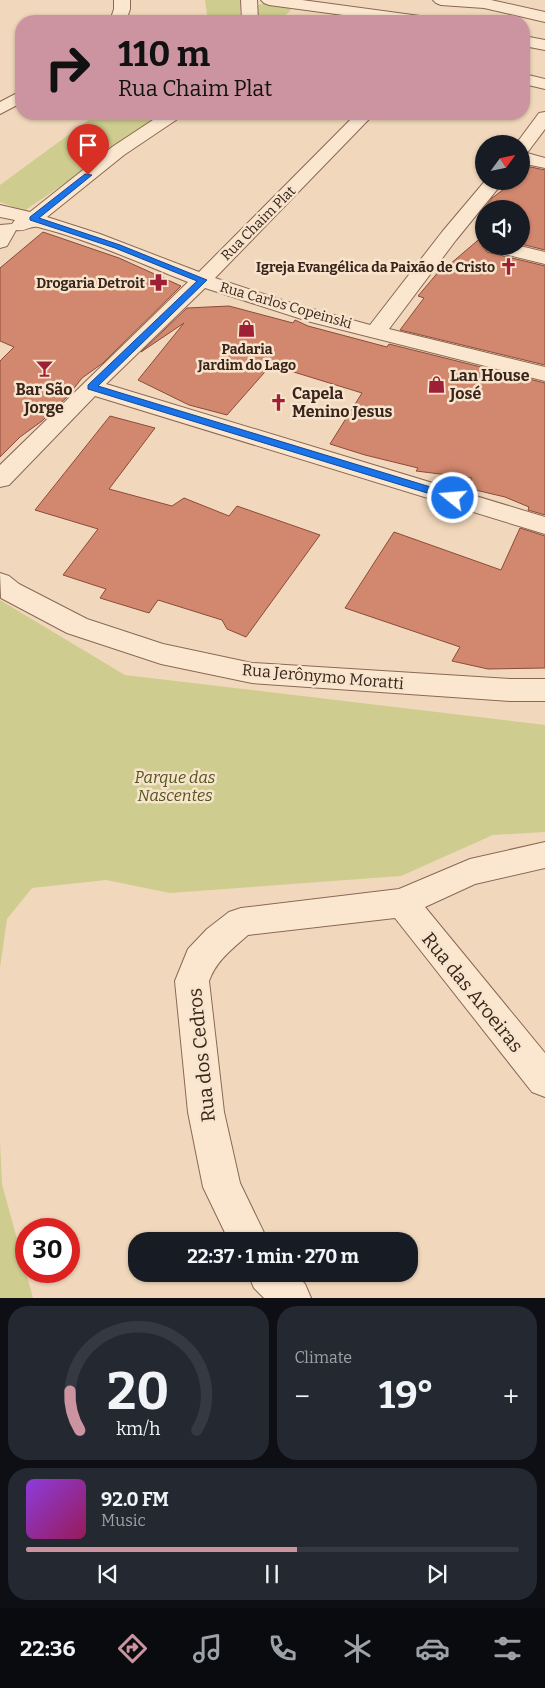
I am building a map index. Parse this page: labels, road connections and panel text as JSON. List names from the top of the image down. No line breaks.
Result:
{"streets":{"street":["Rua Chaim Plat","Rua Carlos Copeinski","Rua Jerônymo Moratti","Rua das Aroeiras","Rua dos Cedros"]},"crossings":[["Rua Chaim Plat","Rua Carlos Copeinski"],["Rua das Aroeiras","Rua dos Cedros"]],"parks":["Parque das Nascentes"],"places":{"church":["Igreja Evangélica da Paixão de Cristo","Capela Menino Jesus"],"pharmacy":["Drogaria Detroit"],"shop":["Padaria Jardim do Lago","Lan House José"],"bar":["Bar São Jorge"]},"north":"top right","page":{"turn":["110 m","Rua Chaim Plat"],"limit":"30","trip":"22:37 · 1 min · 270 m","tile":"Climate","heat":["−","19°","+"],"song":["92.0 FM","Music"],"tabs":"22:36","gauge":["20","km/h"]}}
